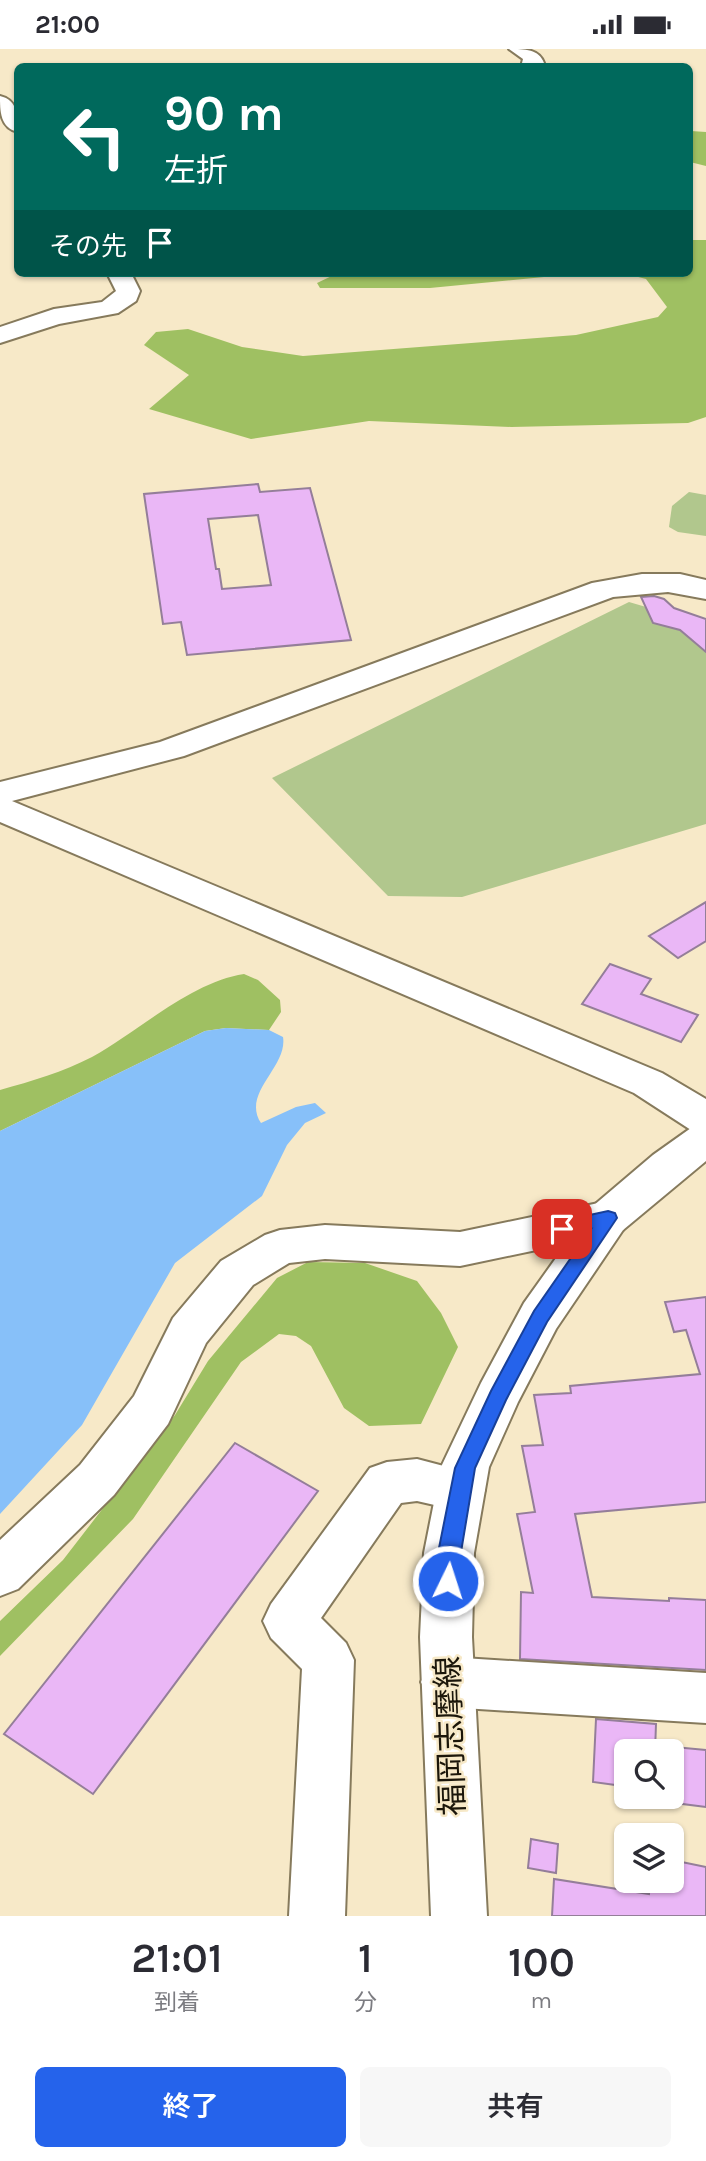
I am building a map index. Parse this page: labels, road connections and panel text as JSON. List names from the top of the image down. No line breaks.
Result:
{"streets":{"street":["福岡志摩線"]},"page":{"status":"21:00","turn":["90 m","左折"],"then":"その先","eta":["21:01","到着","1","分","100","m"],"buttons":["終了","共有"]}}
